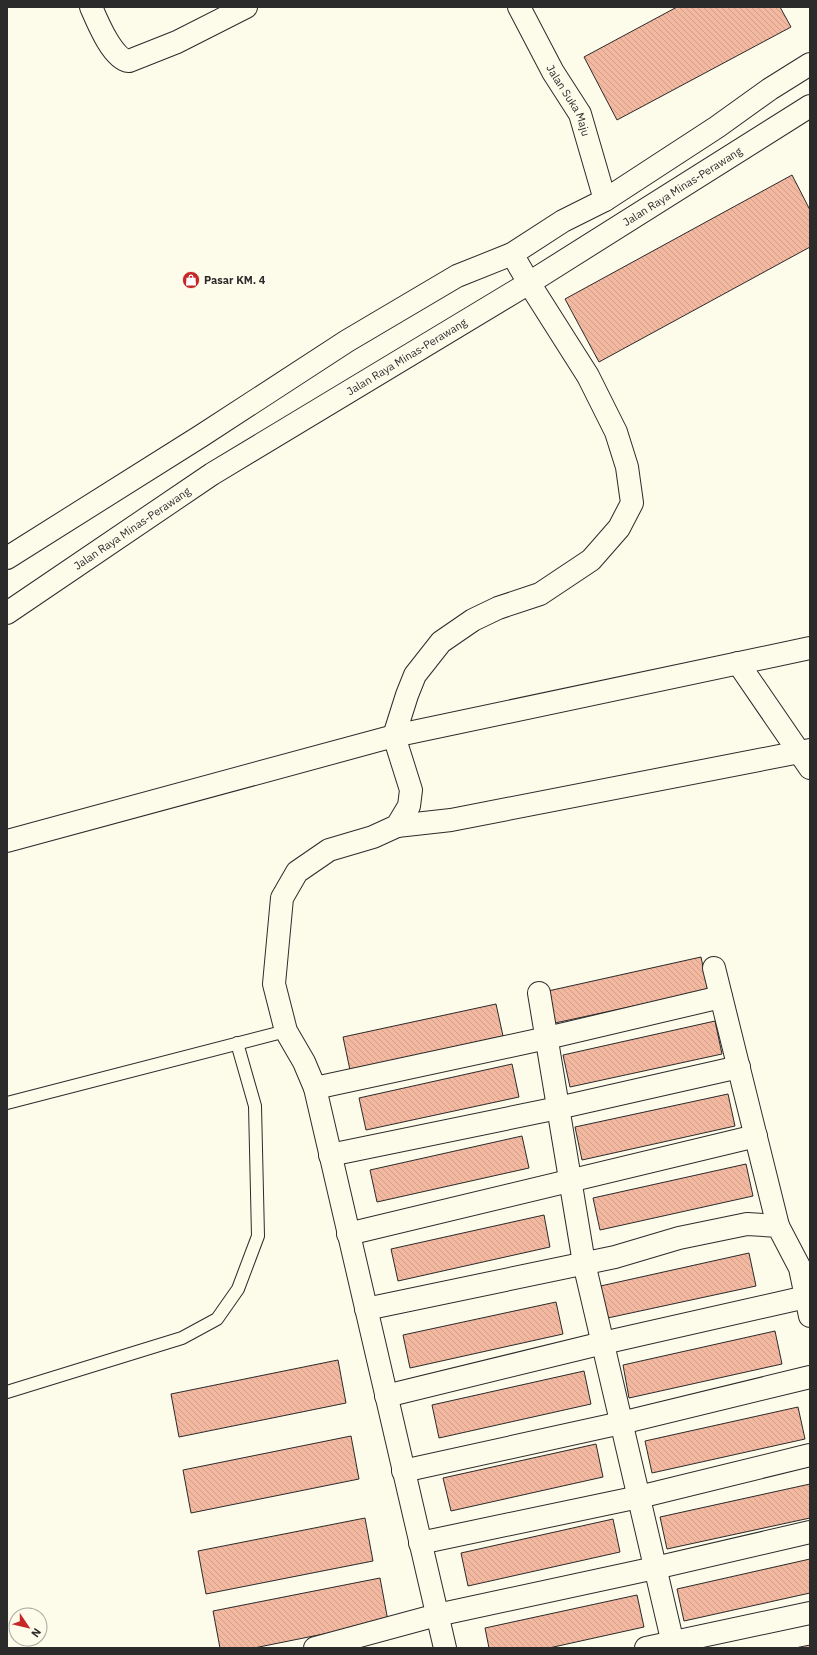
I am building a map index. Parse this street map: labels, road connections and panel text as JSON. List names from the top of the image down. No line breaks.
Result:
{"streets":{"street":["Jalan Suka Maju","Jalan Raya Minas-Perawang"]},"places":{"shop":["Pasar KM. 4"]},"north":"bottom right"}
